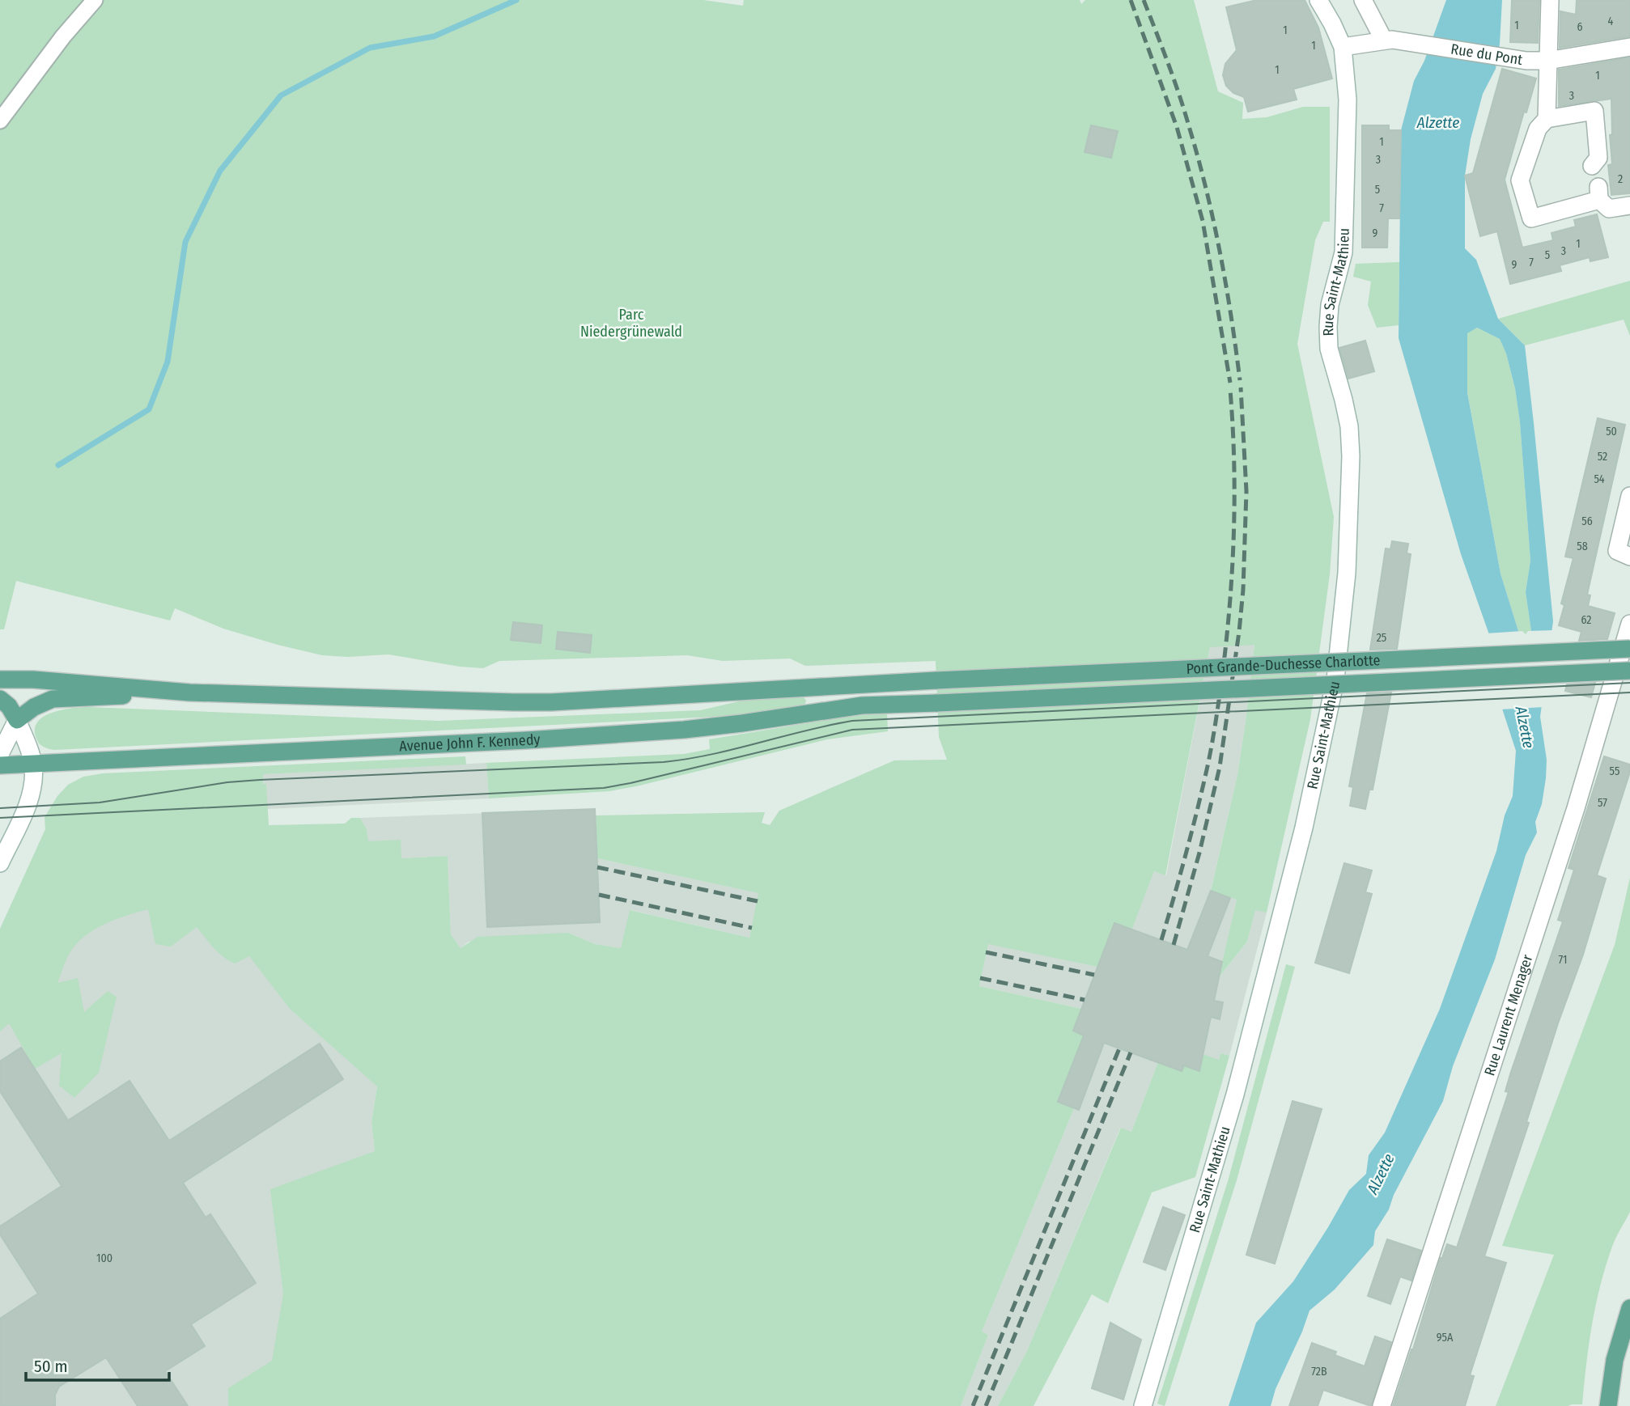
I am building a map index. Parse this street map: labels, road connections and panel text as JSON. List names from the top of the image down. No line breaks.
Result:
{"streets":{"main road":["Pont Grande-Duchesse Charlotte","Avenue John F. Kennedy"],"street":["Rue du Pont","Rue Saint-Mathieu","Rue Laurent Menager"]},"crossings":[["Rue du Pont","Rue Saint-Mathieu"],["Pont Grande-Duchesse Charlotte","Avenue John F. Kennedy"]],"water":["Alzette"],"parks":["Parc Niedergrünewald"],"house_numbers":["4","1","6","1","1","1","1","3","1","3","2","5","7","9","1","3","5","7","9","50","52","54","56","58","62","25","55","57","71","100","95A","72B"],"scale_bar":"50 m"}
